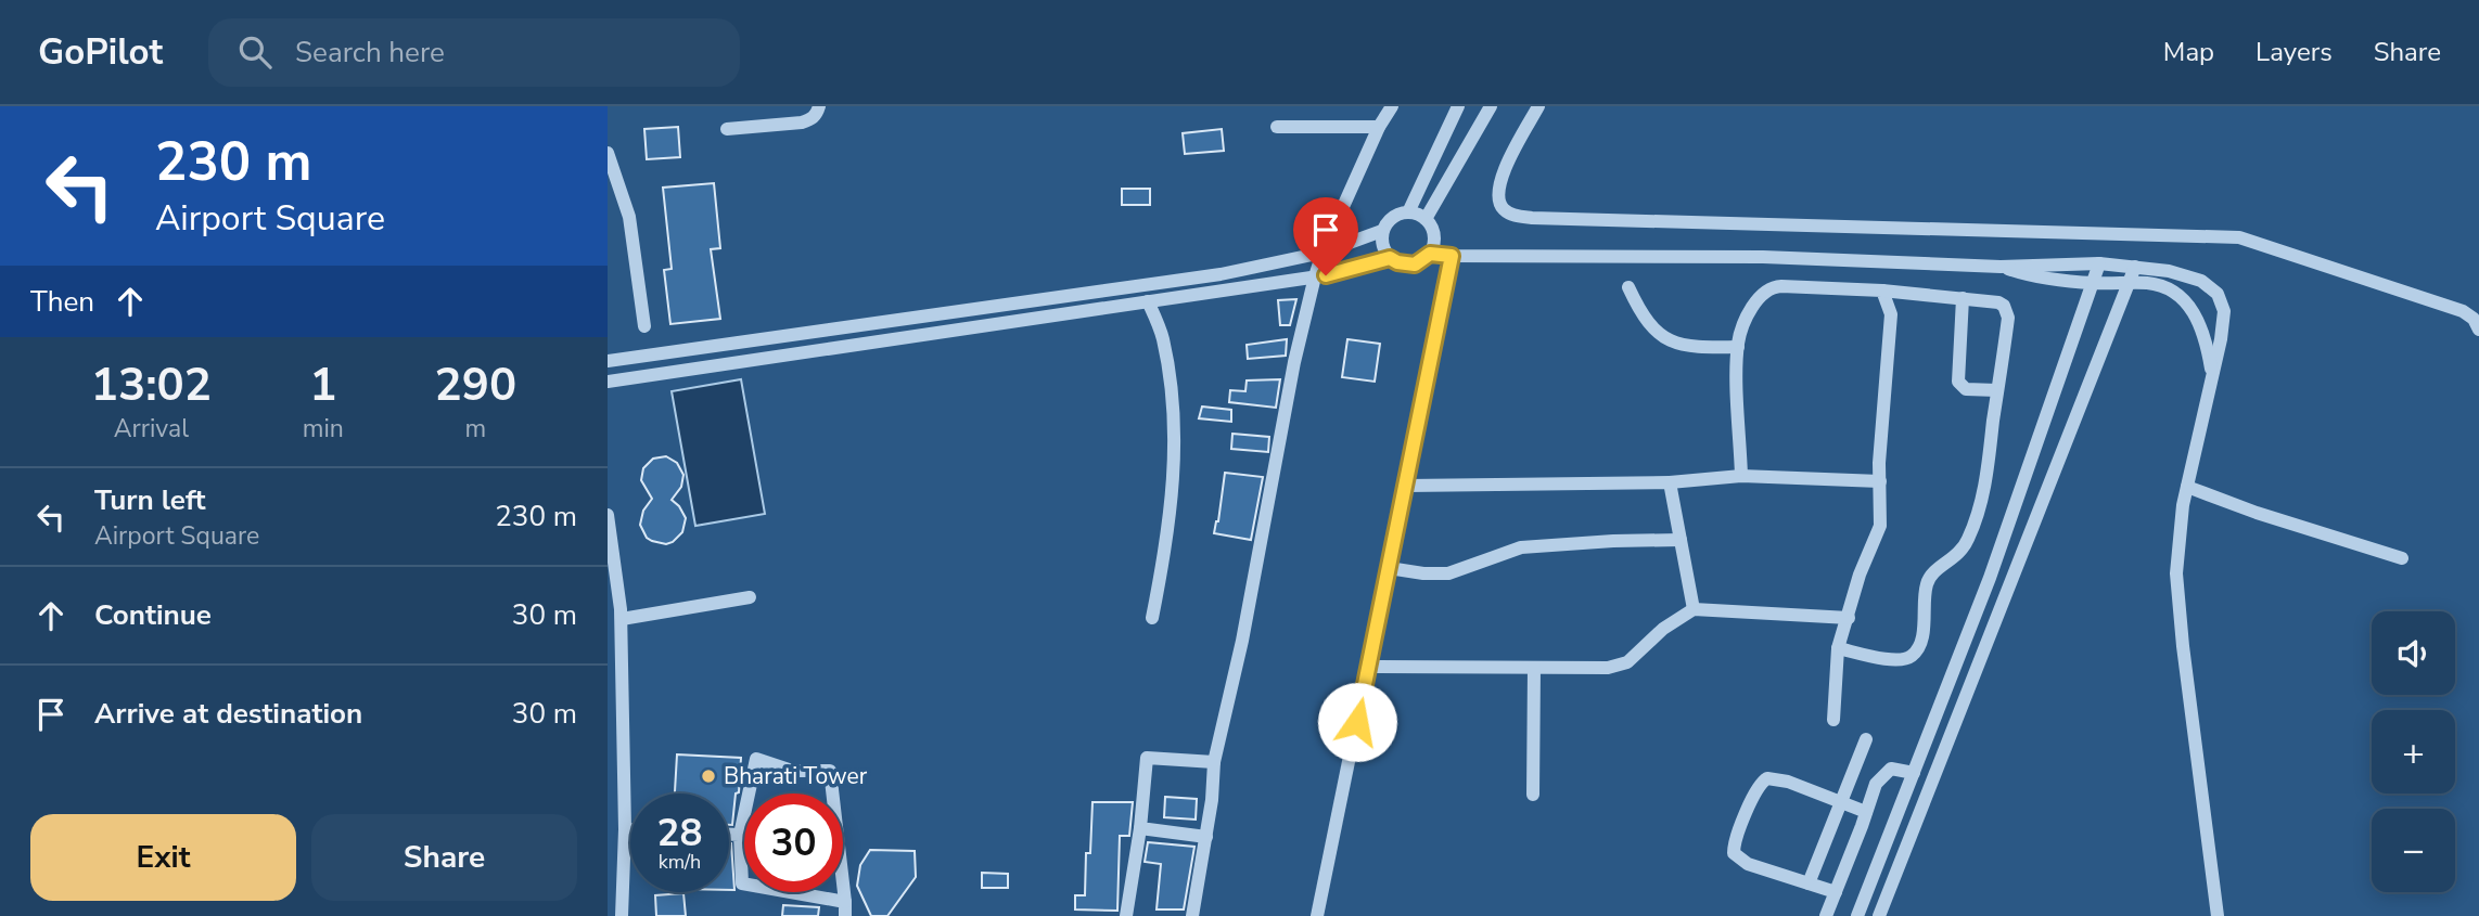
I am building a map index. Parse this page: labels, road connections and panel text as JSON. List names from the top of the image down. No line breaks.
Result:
{"places":["Bharati Tower"],"page":{"header":"GoPilot","search":"Search here","nav":["Map","Layers","Share"],"turn":["230 m","Airport Square"],"then":"Then","eta":["13:02","Arrival","1","min","290","m"],"list":[{"name":"Turn left","note":"Airport Square","value":"230 m"},{"name":"Continue","value":"30 m"},{"name":"Arrive at destination","value":"30 m"}],"map_buttons":["+","−"],"speed":"28 km/h","limit":"30","buttons":["Exit","Share"]}}
